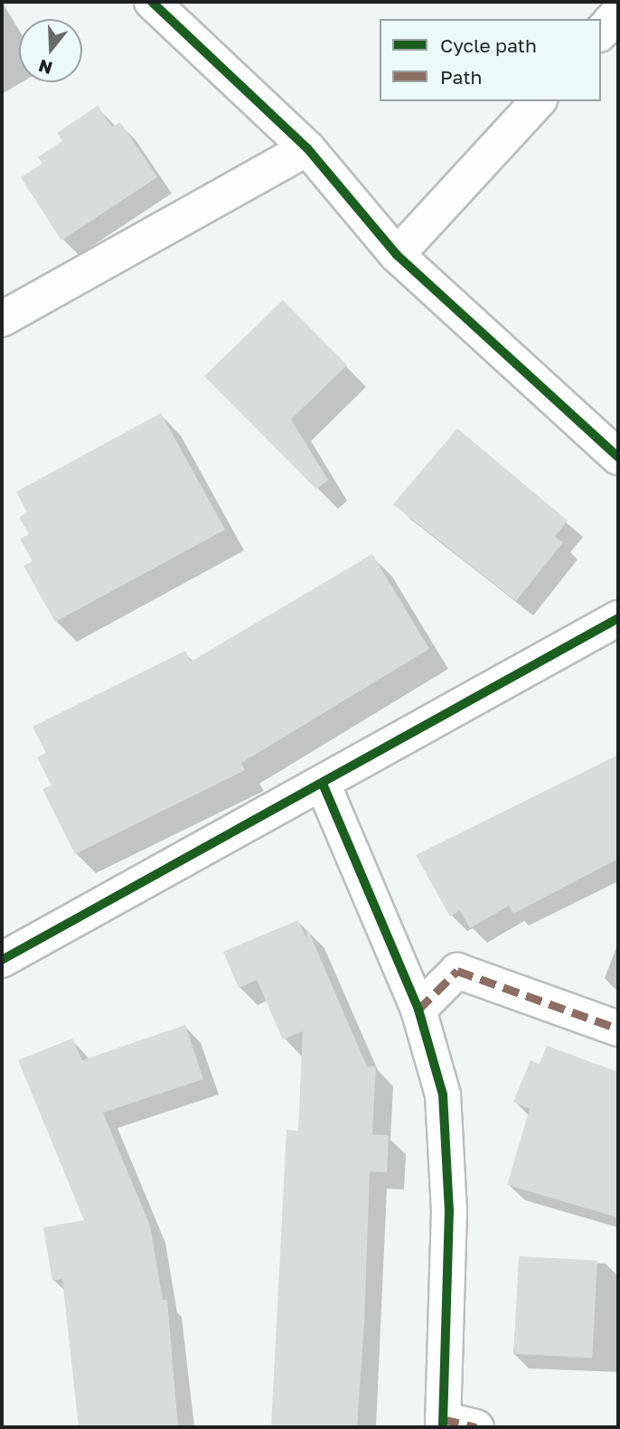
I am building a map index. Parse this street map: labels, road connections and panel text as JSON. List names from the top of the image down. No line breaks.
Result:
{"legend":["Cycle path","Path"],"north":"bottom"}
